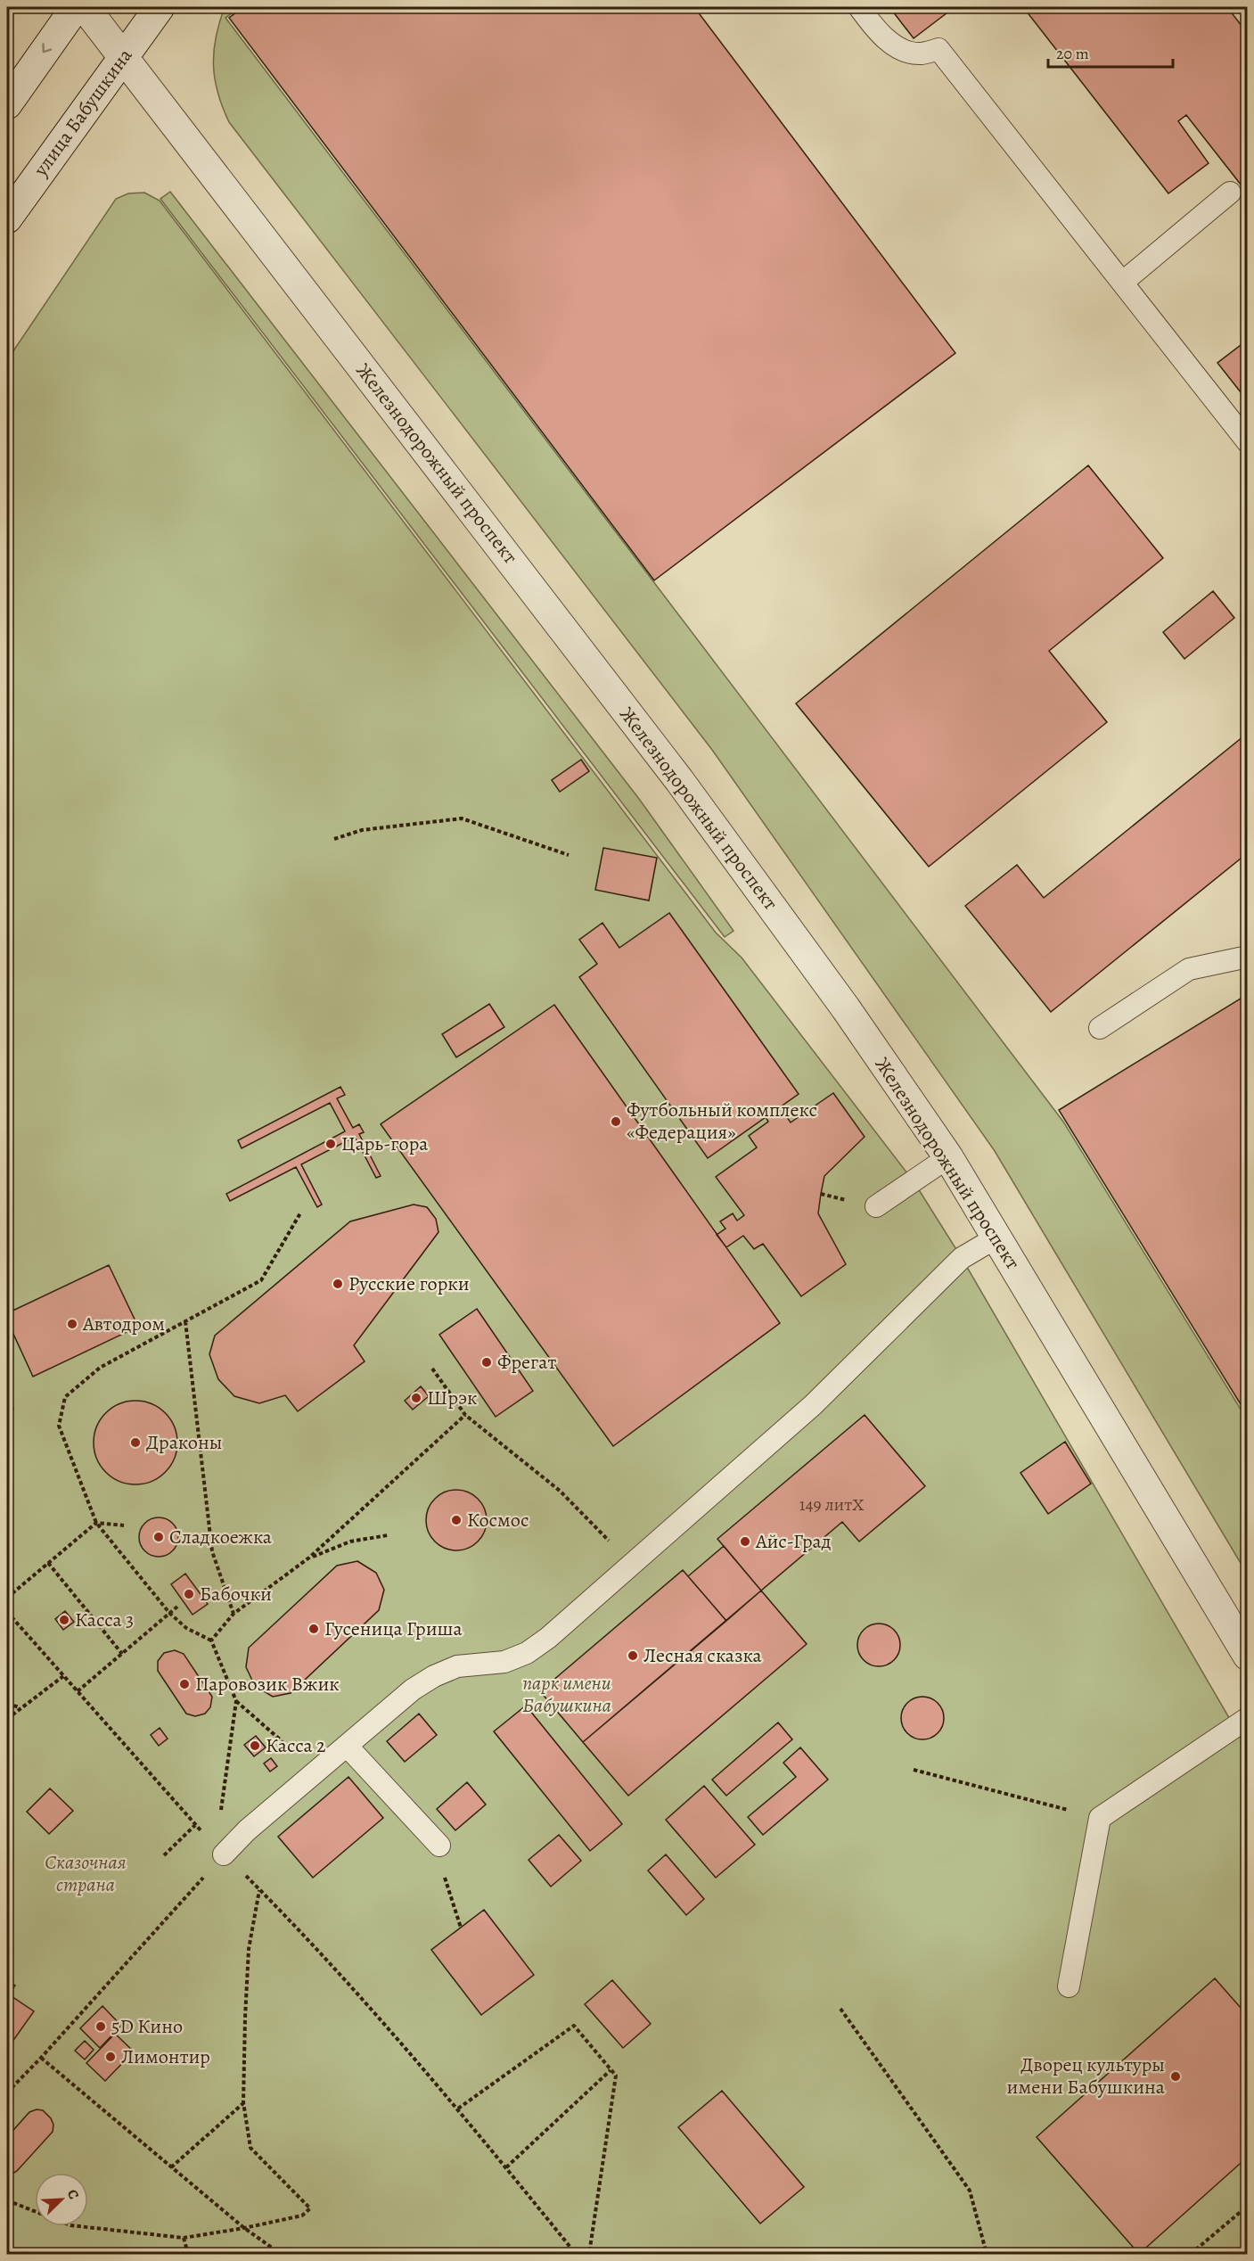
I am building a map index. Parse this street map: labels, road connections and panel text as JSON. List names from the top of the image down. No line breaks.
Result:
{"streets":{"street":["улица Бабушкина","Железнодорожный проспект"]},"crossings":[["улица Бабушкина","Железнодорожный проспект"]],"parks":["парк имени Бабушкина","Сказочная страна"],"places":["Футбольный комплекс «Федерация»","Царь-гора","Русские горки","Автодром","Фрегат","Шрэк","Драконы","Космос","Сладкоежка","Айс-Град","Бабочки","Касса 3","Гусеница Гриша","Лесная сказка","Паровозик Вжик","Касса 2","5D Кино","Лимонтир","Дворец культуры имени Бабушкина"],"house_numbers":["149 литХ"],"scale_bar":"20 m","north":"top right"}
